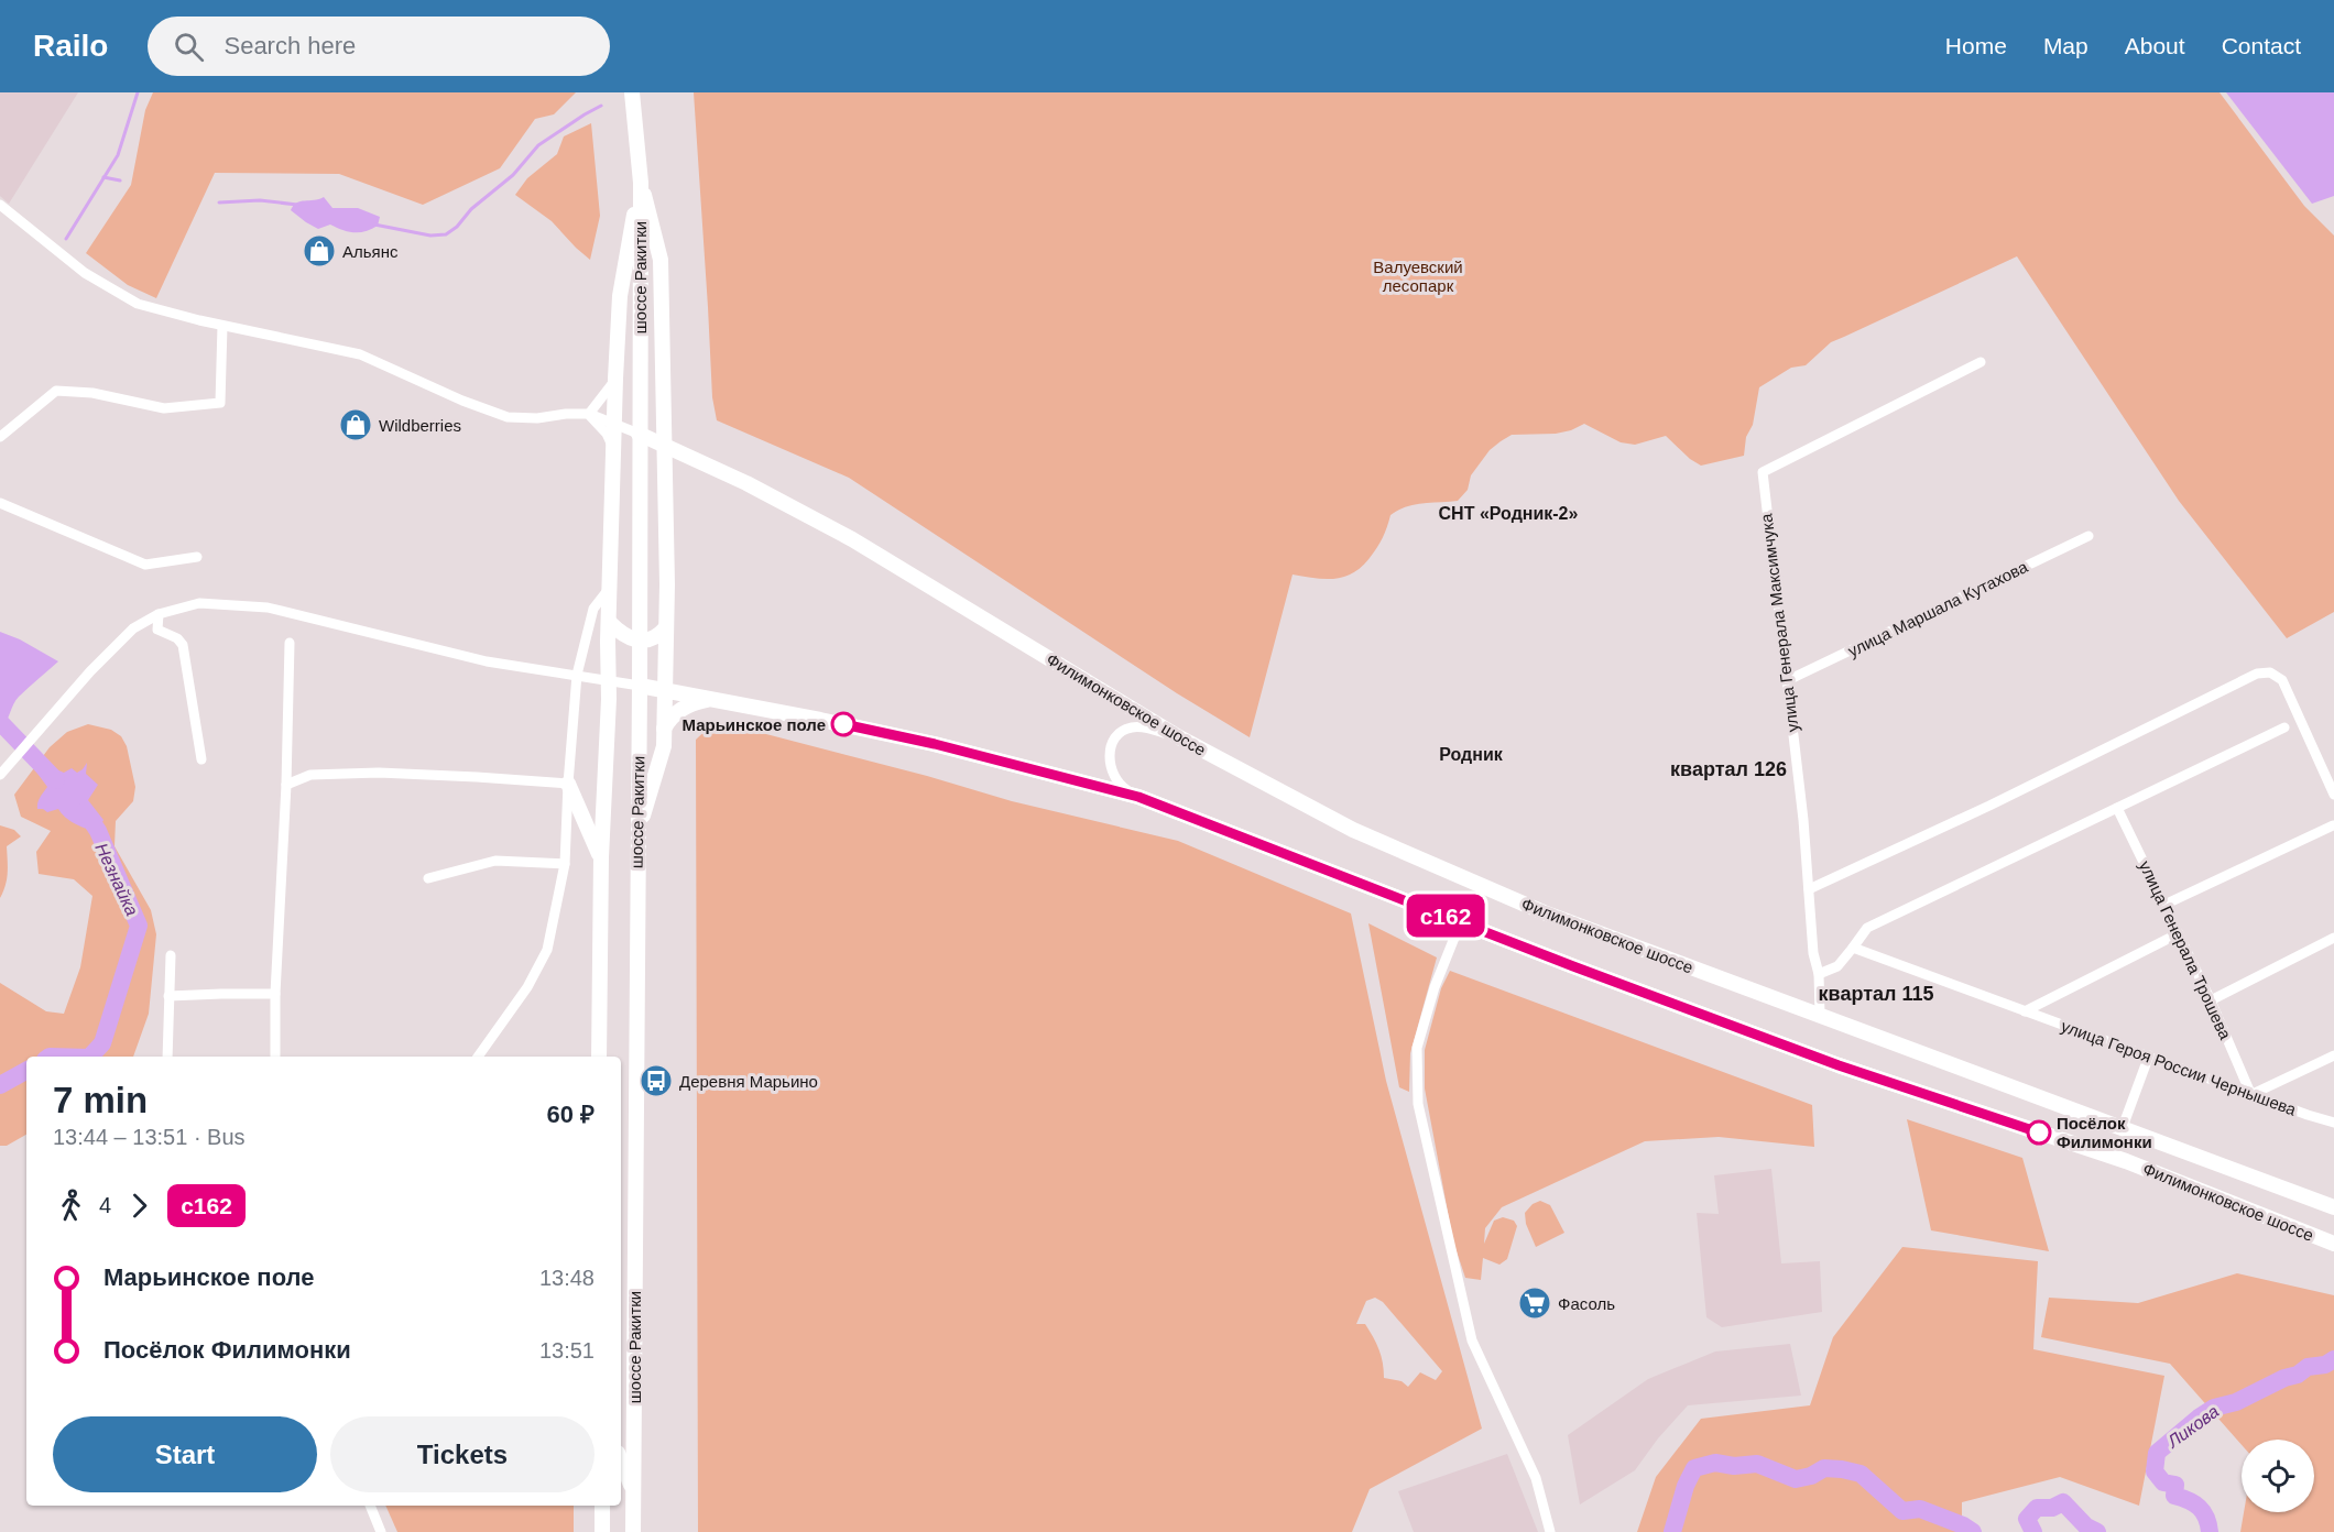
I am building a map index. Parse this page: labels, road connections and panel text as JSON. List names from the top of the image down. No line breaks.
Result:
{"streets":{"main road":["шоссе Ракитки","Филимонковское шоссе"],"street":["улица Маршала Кутахова","улица Генерала Максимчука","улица Генерала Трошева","улица Героя России Чернышева"]},"crossings":[["шоссе Ракитки","Филимонковское шоссе"],["улица Маршала Кутахова","улица Генерала Максимчука"],["улица Генерала Максимчука","Филимонковское шоссе"],["улица Генерала Трошева","улица Героя России Чернышева"]],"districts":["СНТ «Родник-2»","Родник","квартал 126","квартал 115"],"water":["Незнайка","Ликова"],"parks":["Валуевский лесопарк"],"places":{"shop":["Альянс","Wildberries"],"other":["Марьинское поле","Посёлок Филимонки"],"bus stop":["Деревня Марьино"],"supermarket":["Фасоль"]},"lines":["bus line с162"],"page":{"header":"Railo","search":"Search here","nav":["Home","Map","About","Contact"],"on_map":"с162","heading":["7 min","13:44 – 13:51 · Bus","60 ₽"],"legs":["4","с162"],"list":[{"name":"Марьинское поле","value":"13:48"},{"name":"Посёлок Филимонки","value":"13:51"}],"buttons":["Start","Tickets"]}}
